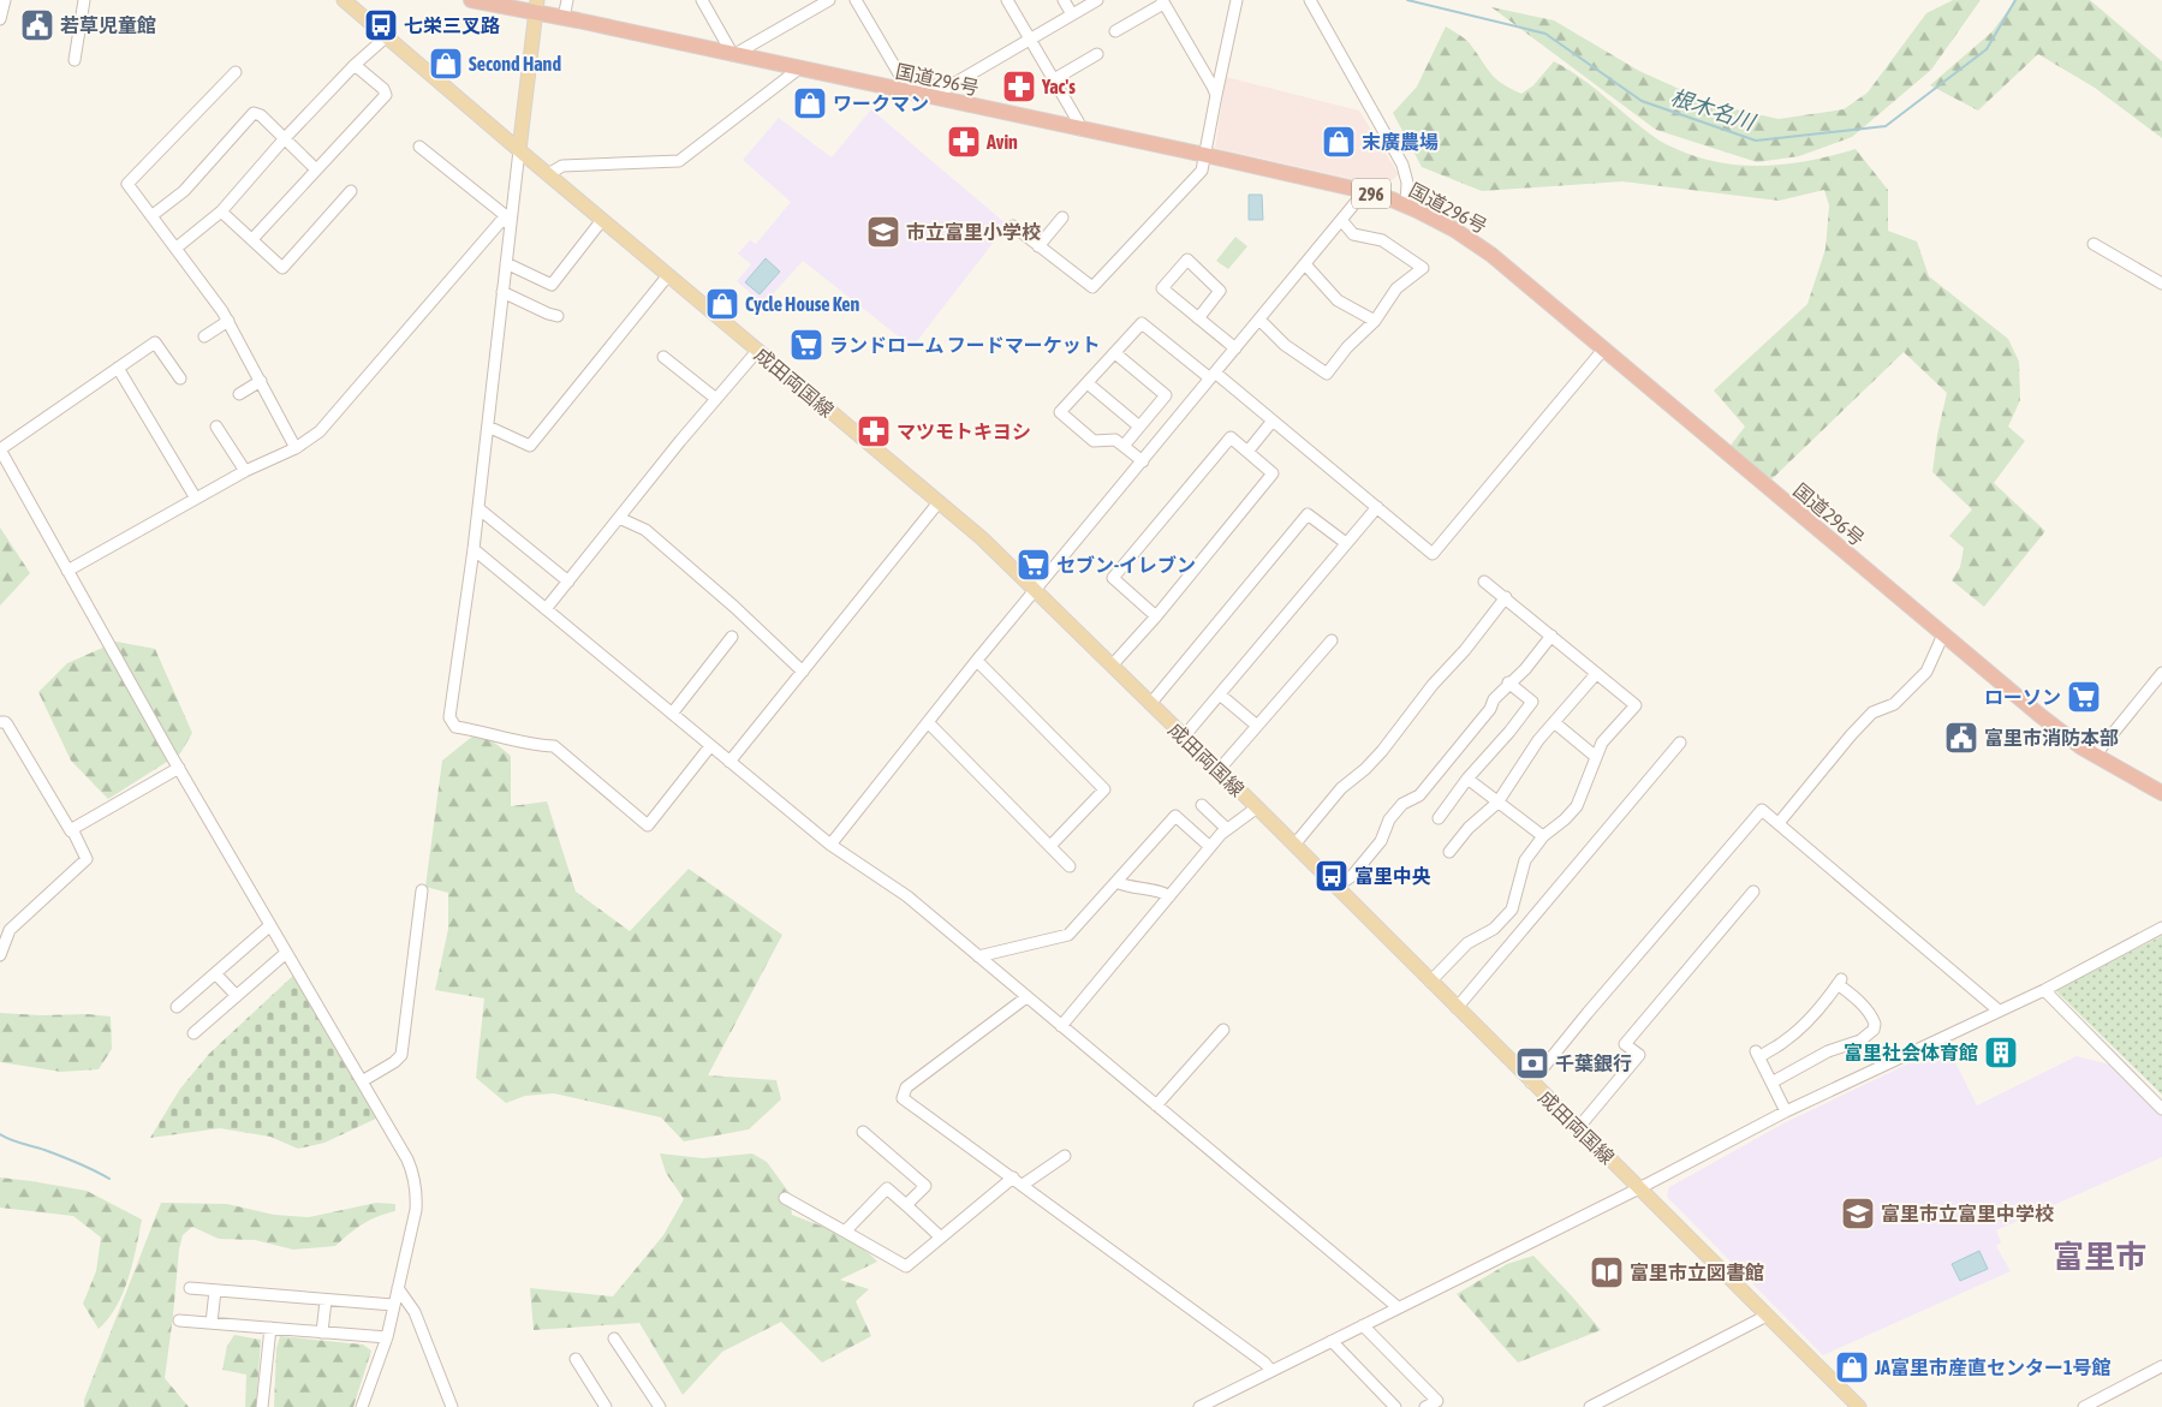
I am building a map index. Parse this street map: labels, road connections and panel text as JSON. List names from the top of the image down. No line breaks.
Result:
{"streets":{"highway":["国道296号","296"],"main road":["成田両国線"]},"districts":["富里市"],"water":["根木名川"],"places":{"public building":["若草児童館","富里市消防本部"],"bus stop":["七栄三叉路","富里中央"],"shop":["Second Hand","ワークマン","末廣農場","Cycle House Ken","JA富里市産直センター1号館"],"pharmacy":["Yac's","Avin","マツモトキヨシ"],"school or university":["市立富里小学校","富里市立富里中学校"],"supermarket":["ランドローム フードマーケット","セブン-イレブン","ローソン"],"building":["富里社会体育館"],"bank":["千葉銀行"],"library":["富里市立図書館"]}}
